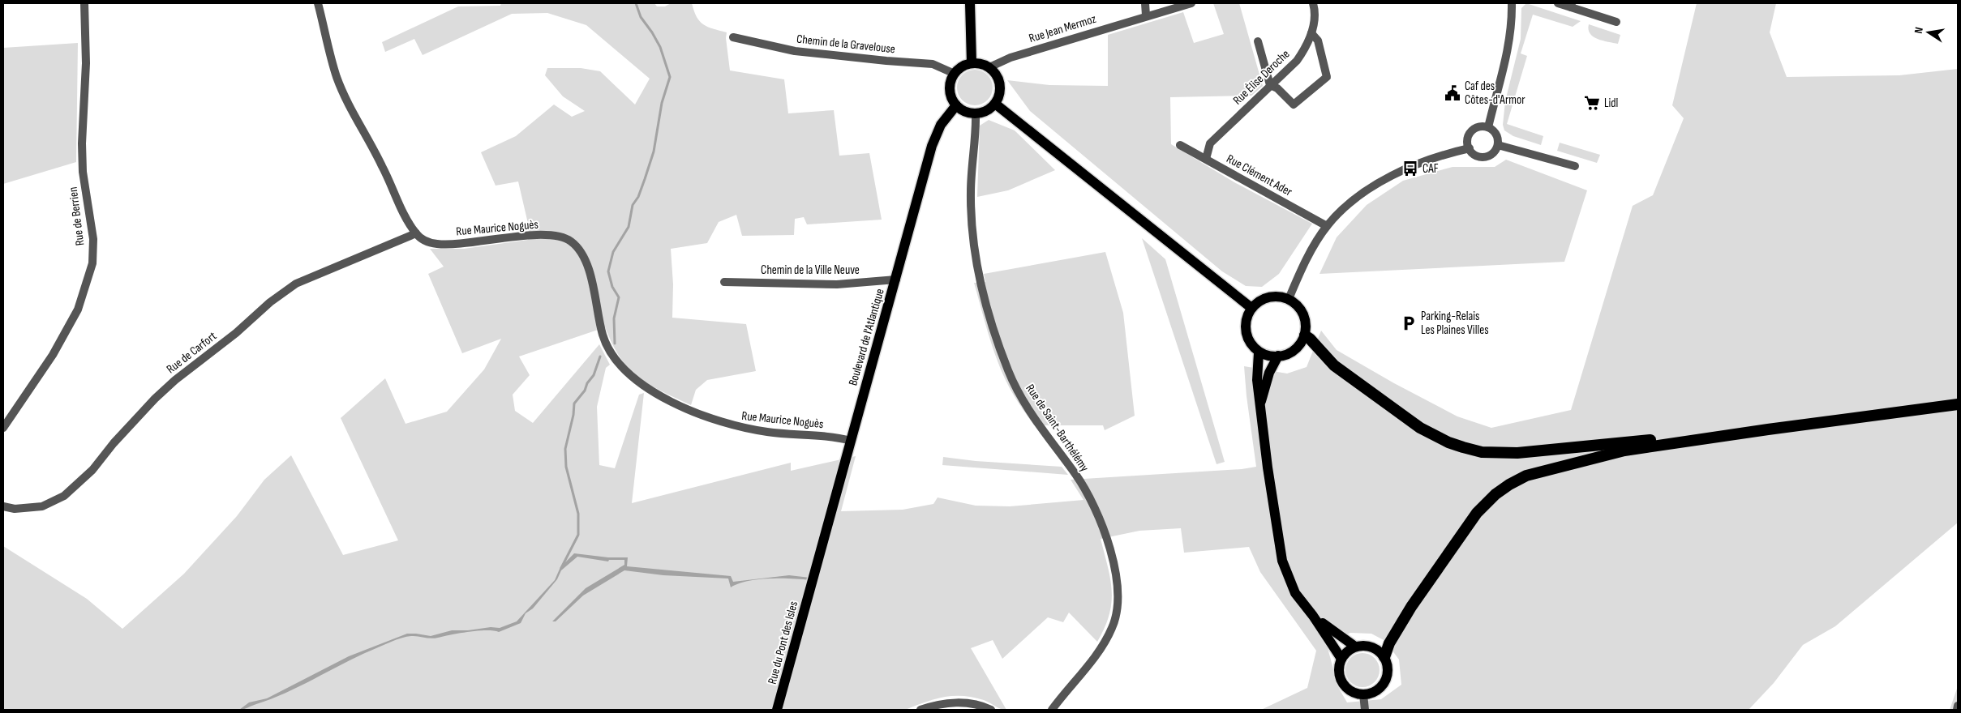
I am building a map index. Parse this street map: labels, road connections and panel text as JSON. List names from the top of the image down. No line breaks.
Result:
{"streets":{"main road":["Boulevard de l'Atlantique","Rue du Pont des Isles"],"street":["Rue Jean Mermoz","Chemin de la Gravelouse","Rue Élise Deroche","Rue Clément Ader","Rue de Berrien","Rue Maurice Noguès","Chemin de la Ville Neuve","Rue de Carfort","Rue de Saint-Barthélémy"]},"crossings":[["Rue Jean Mermoz","Chemin de la Gravelouse"],["Rue Jean Mermoz","Boulevard de l'Atlantique"],["Rue Jean Mermoz","Rue de Saint-Barthélémy"],["Chemin de la Gravelouse","Boulevard de l'Atlantique"],["Chemin de la Gravelouse","Rue de Saint-Barthélémy"],["Rue Élise Deroche","Rue Clément Ader"],["Rue Maurice Noguès","Boulevard de l'Atlantique"],["Rue Maurice Noguès","Rue de Carfort"],["Chemin de la Ville Neuve","Boulevard de l'Atlantique"],["Boulevard de l'Atlantique","Rue de Saint-Barthélémy"],["Boulevard de l'Atlantique","Rue du Pont des Isles"]],"places":{"public building":["Caf des Côtes-d'Armor"],"supermarket":["Lidl"],"bus stop":["CAF"],"parking":["Parking-Relais Les Plaines Villes"]},"north":"left"}
